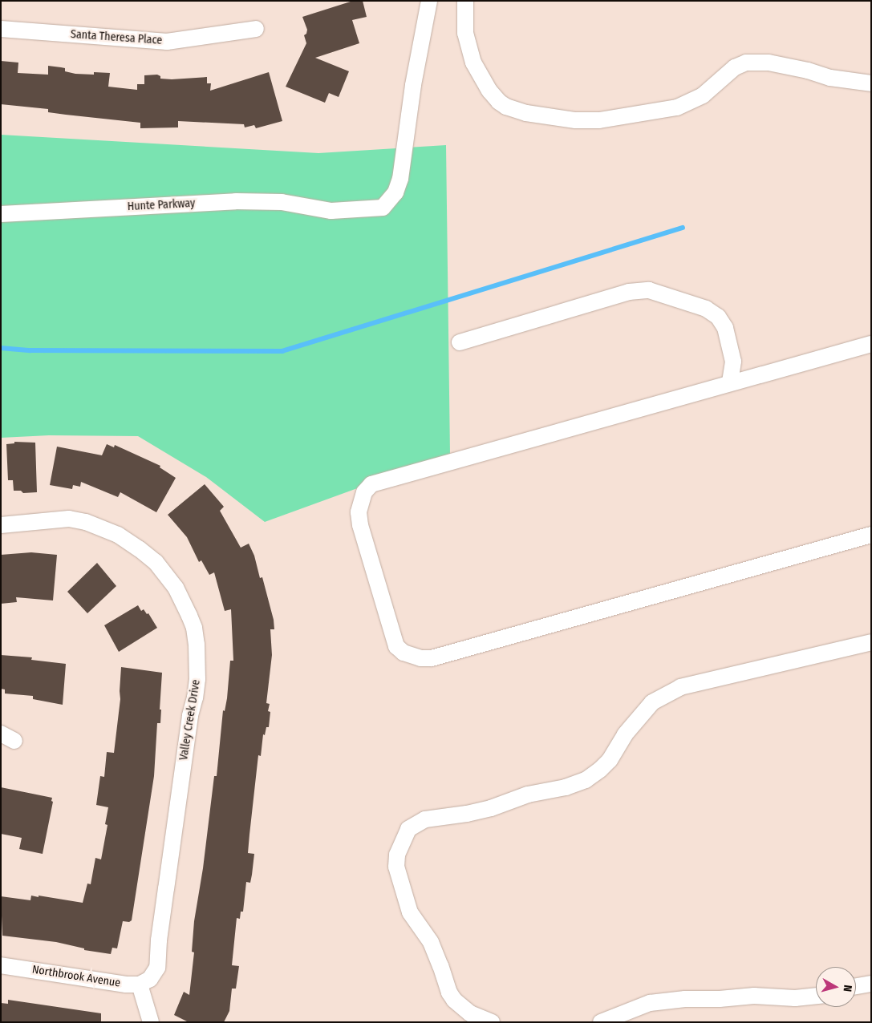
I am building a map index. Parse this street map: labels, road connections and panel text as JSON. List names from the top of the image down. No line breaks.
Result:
{"streets":{"street":["Santa Theresa Place","Hunte Parkway","Valley Creek Drive","Northbrook Avenue"]},"crossings":[["Valley Creek Drive","Northbrook Avenue"]],"north":"right"}
